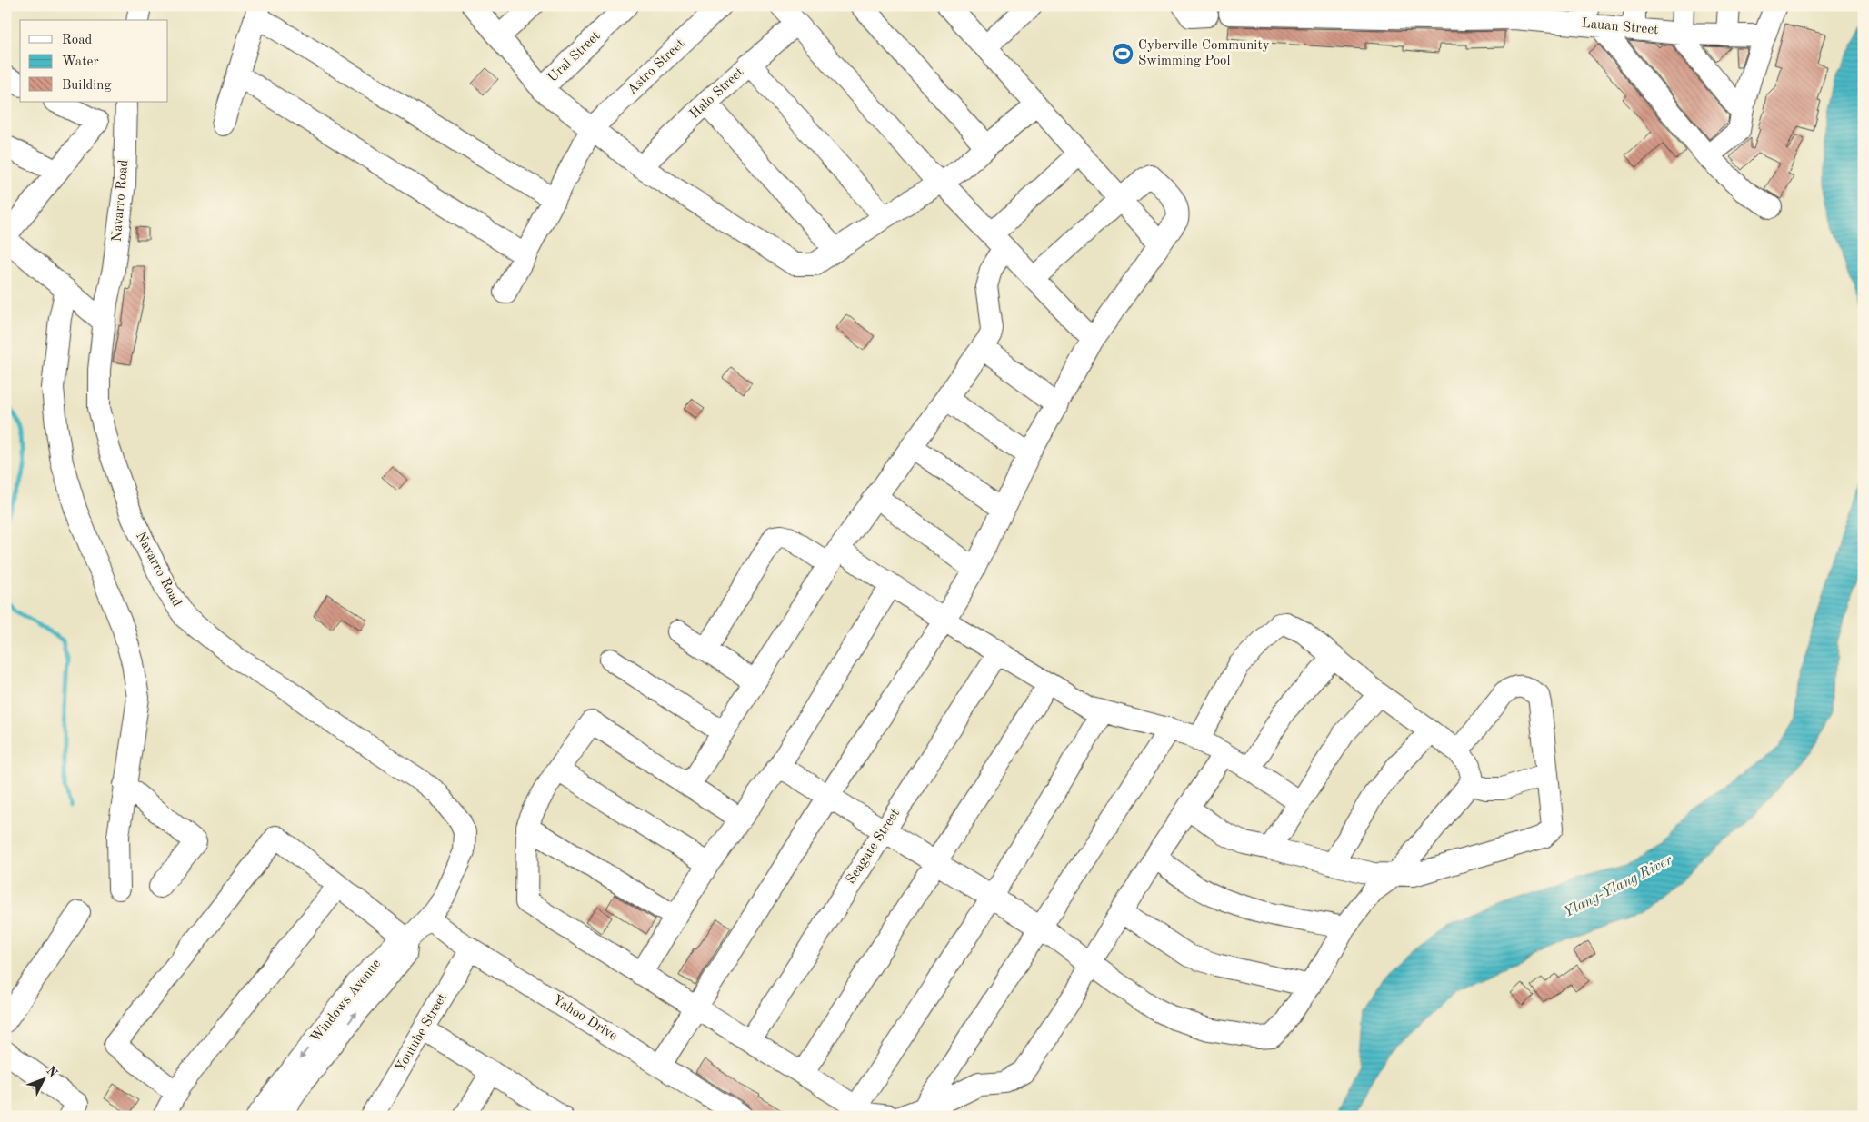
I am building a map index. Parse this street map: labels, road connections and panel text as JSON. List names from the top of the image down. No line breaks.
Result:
{"streets":{"street":["Lauan Street","Ural Street","Astro Street","Halo Street","Navarro Road","Seagate Street","Windows Avenue","Yahoo Drive","Youtube Street"]},"crossings":[["Navarro Road","Windows Avenue"],["Navarro Road","Yahoo Drive"],["Yahoo Drive","Youtube Street"]],"water":["Ylang-Ylang River"],"places":{"sports":["Cyberville Community Swimming Pool"]},"legend":["Road","Water","Building"],"north":"top right"}
